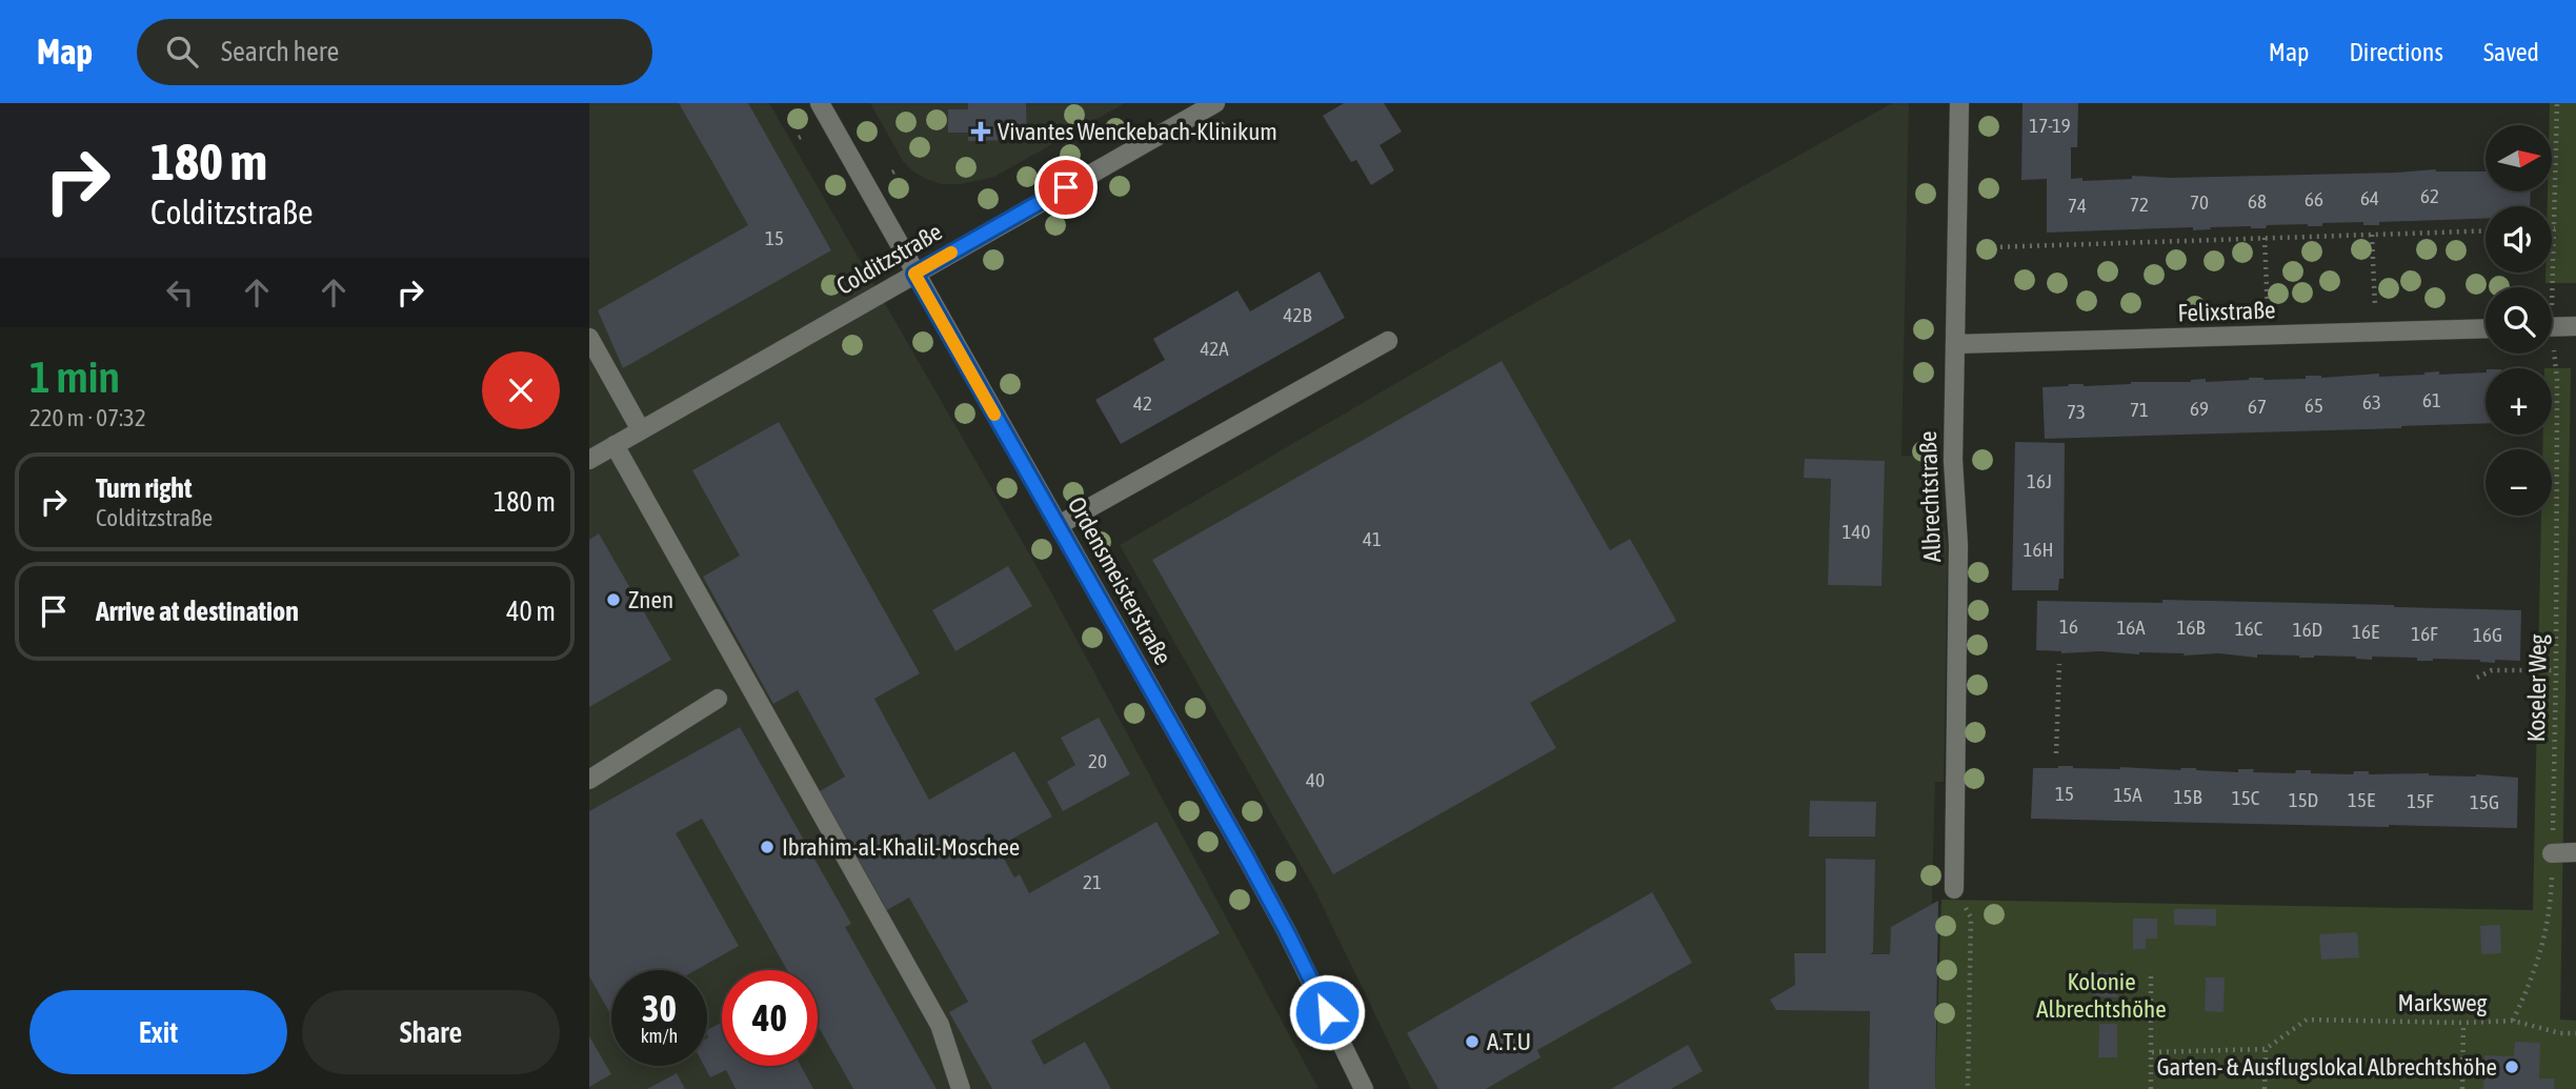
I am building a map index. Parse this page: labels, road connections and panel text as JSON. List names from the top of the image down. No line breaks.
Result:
{"streets":{"street":["Colditzstraße","Felixstraße","Albrechtstraße","Ordensmeisterstraße"],"path":["Koseler Weg","Marksweg"]},"crossings":[["Colditzstraße","Ordensmeisterstraße"],["Felixstraße","Albrechtstraße"],["Koseler Weg","Marksweg"]],"parks":["Kolonie Albrechtshöhe"],"places":{"health":["Vivantes Wenckebach-Klinikum"],"other":["Znen","Ibrahim-al-Khalil-Moschee","A.T.U","Garten- & Ausflugslokal Albrechtshöhe"]},"house_numbers":["17-19","62","64","66","68","70","72","74","15","42B","42A","61","63","42","65","67","69","71","73","16J","140","41","16H","16","16A","16B","16C","16D","16E","16F","16G","20","40","15","15A","15B","15C","15D","15E","15F","15G","21"],"north":"right","page":{"header":"Map","search":"Search here","nav":["Map","Directions","Saved"],"turn":["180 m","Colditzstraße"],"map_buttons":["+","−"],"heading":["1 min","220 m · 07:32"],"list":[{"name":"Turn right","note":"Colditzstraße","value":"180 m"},{"name":"Arrive at destination","value":"40 m"}],"speed":"30 km/h","limit":"40","buttons":["Exit","Share"]}}
